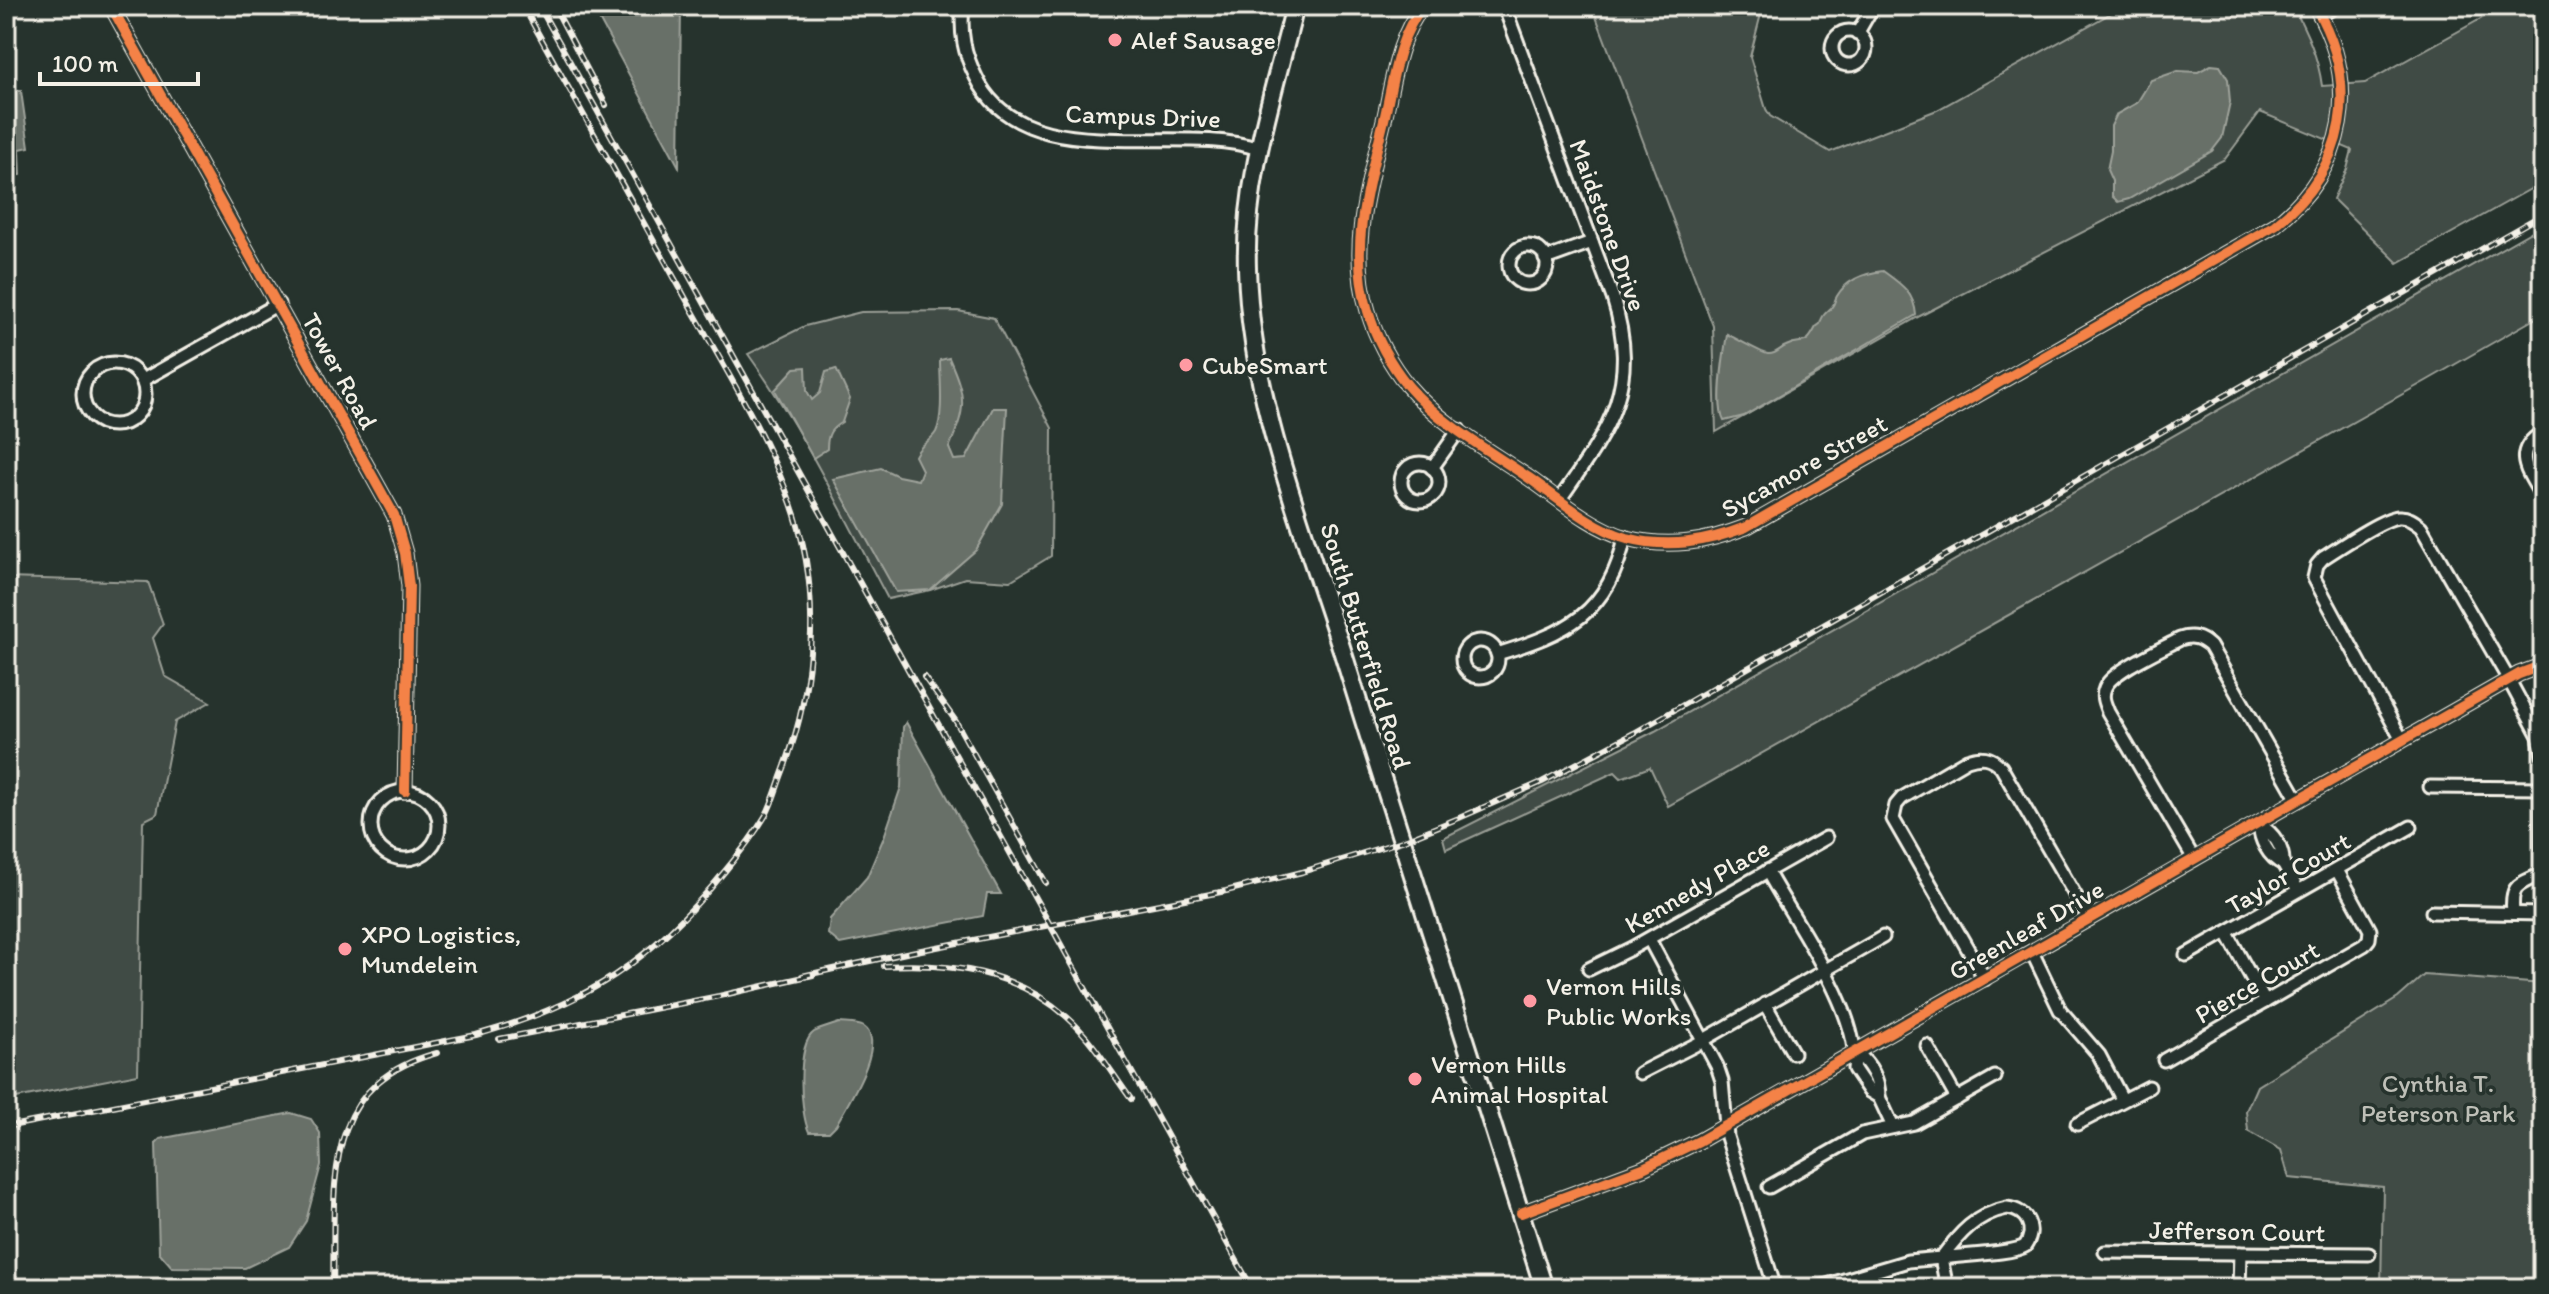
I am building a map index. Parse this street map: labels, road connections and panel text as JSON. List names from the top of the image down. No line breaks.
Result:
{"streets":{"main road":["South Butterfield Road"],"street":["Campus Drive","Maidstone Drive","Tower Road","Sycamore Street","Taylor Court","Kennedy Place","Greenleaf Drive","Pierce Court","Jefferson Court"]},"crossings":[["Campus Drive","South Butterfield Road"],["Maidstone Drive","Sycamore Street"],["South Butterfield Road","Greenleaf Drive"],["Taylor Court","Pierce Court"]],"parks":["Cynthia T. Peterson Park"],"places":["Alef Sausage","CubeSmart","XPO Logistics, Mundelein","Vernon Hills Public Works","Vernon Hills Animal Hospital"],"scale_bar":"100 m"}
